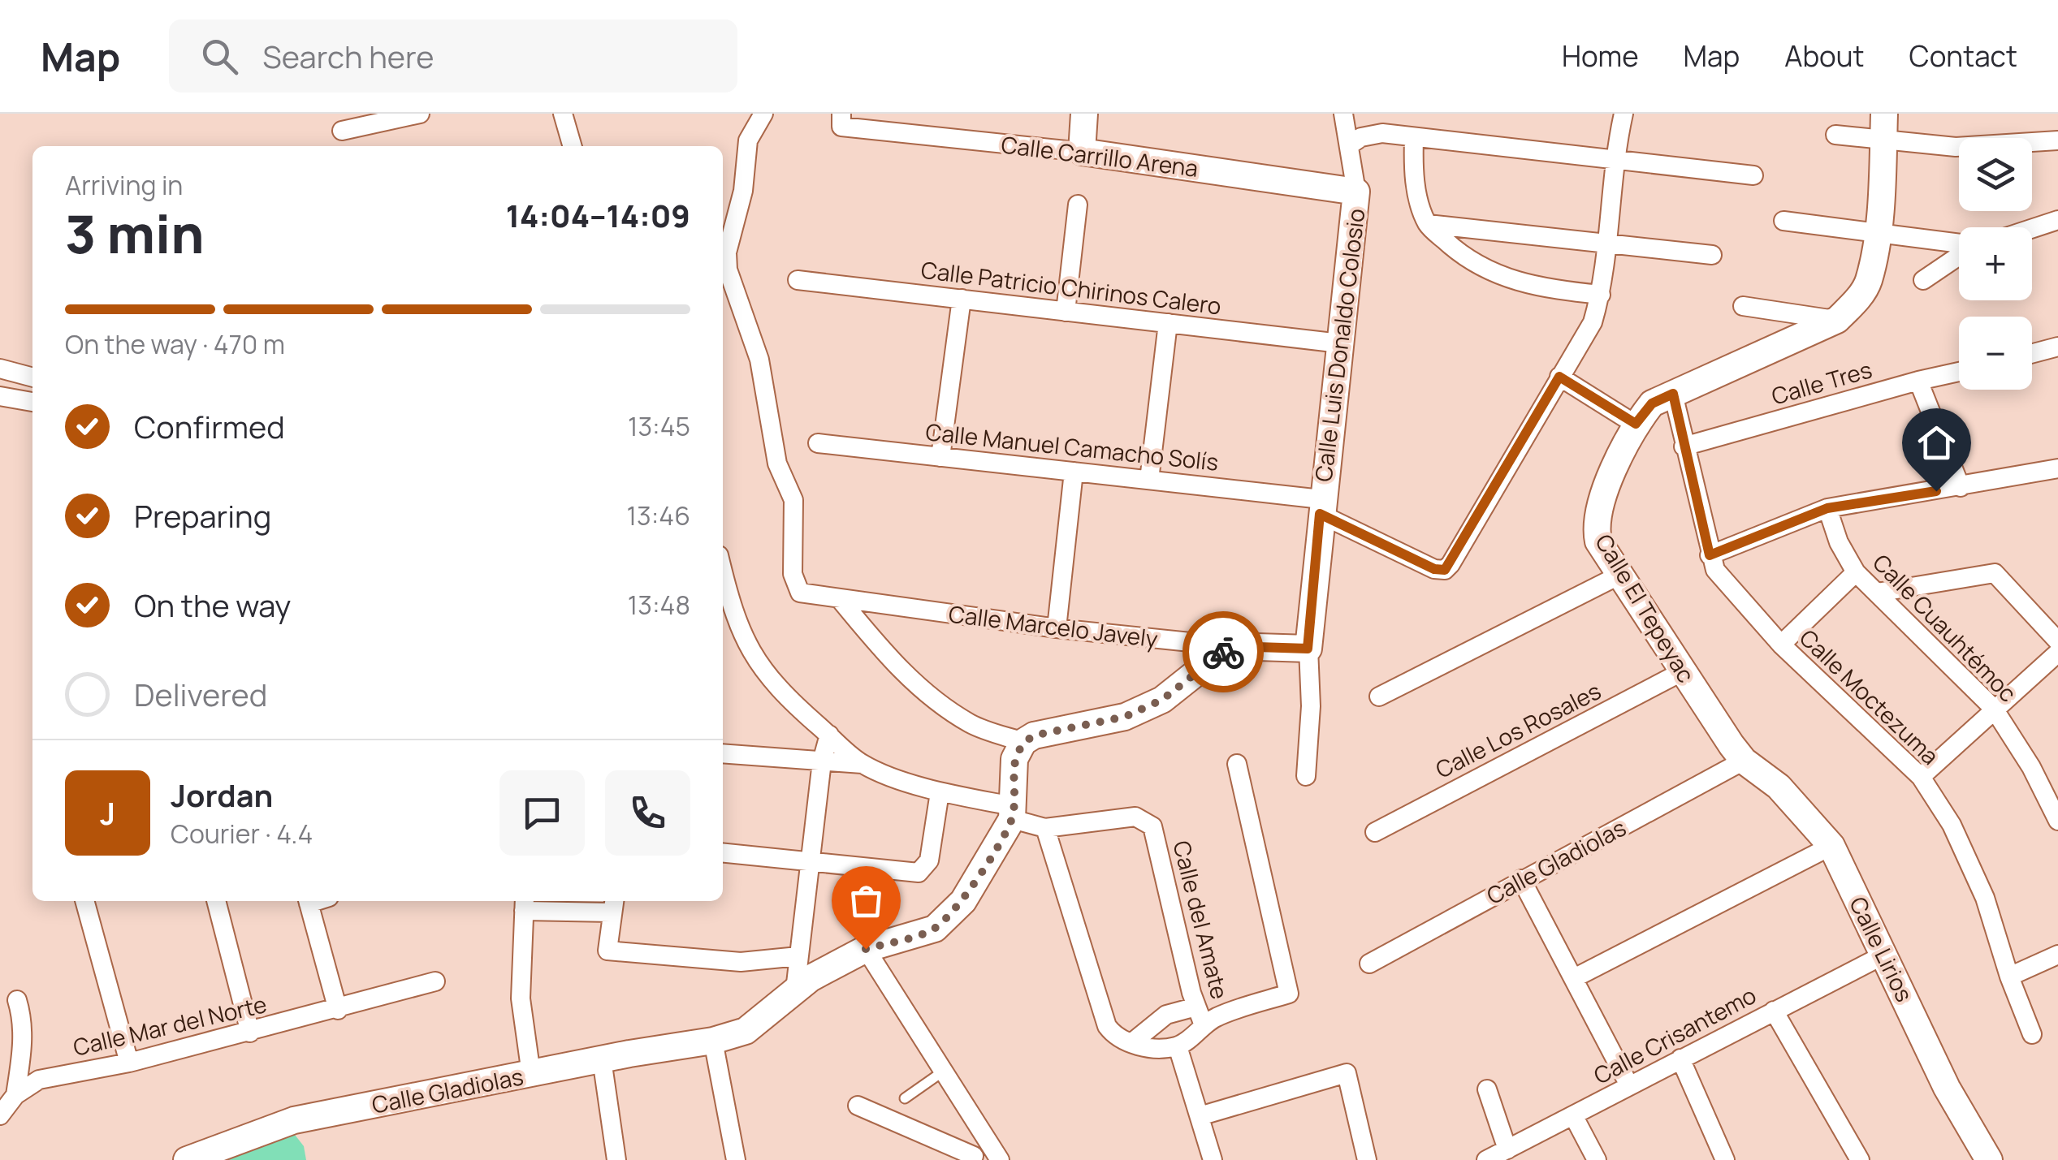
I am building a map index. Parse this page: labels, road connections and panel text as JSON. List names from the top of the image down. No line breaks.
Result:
{"streets":{"street":["Calle Carrillo Arena","Calle Patricio Chirinos Calero","Calle Luis Donaldo Colosio","Calle Tres","Calle Manuel Camacho Solís","Calle El Tepeyac","Calle Marcelo Javely","Calle Cuauhtémoc","Calle Moctezuma","Calle Los Rosales","Calle Gladiolas","Calle del Amate","Calle Lirios","Calle Mar del Norte","Calle Crisantemo"]},"crossings":[["Calle Carrillo Arena","Calle Luis Donaldo Colosio"],["Calle Patricio Chirinos Calero","Calle Luis Donaldo Colosio"],["Calle Luis Donaldo Colosio","Calle Manuel Camacho Solís"],["Calle Luis Donaldo Colosio","Calle Marcelo Javely"],["Calle El Tepeyac","Calle Los Rosales"],["Calle El Tepeyac","Calle Gladiolas"],["Calle El Tepeyac","Calle Lirios"],["Calle Gladiolas","Calle del Amate"],["Calle Gladiolas","Calle Lirios"],["Calle Lirios","Calle Crisantemo"]],"page":{"header":"Map","search":"Search here","nav":["Home","Map","About","Contact"],"map_buttons":["+","−"],"heading":["3 min","Arriving in","14:04–14:09"],"panel":["Jordan","Courier · 4.4"],"bar":"On the way · 470 m","list":[["Confirmed","13:45"],["Preparing","13:46"],["On the way","13:48"],"Delivered"],"round":"J"}}
